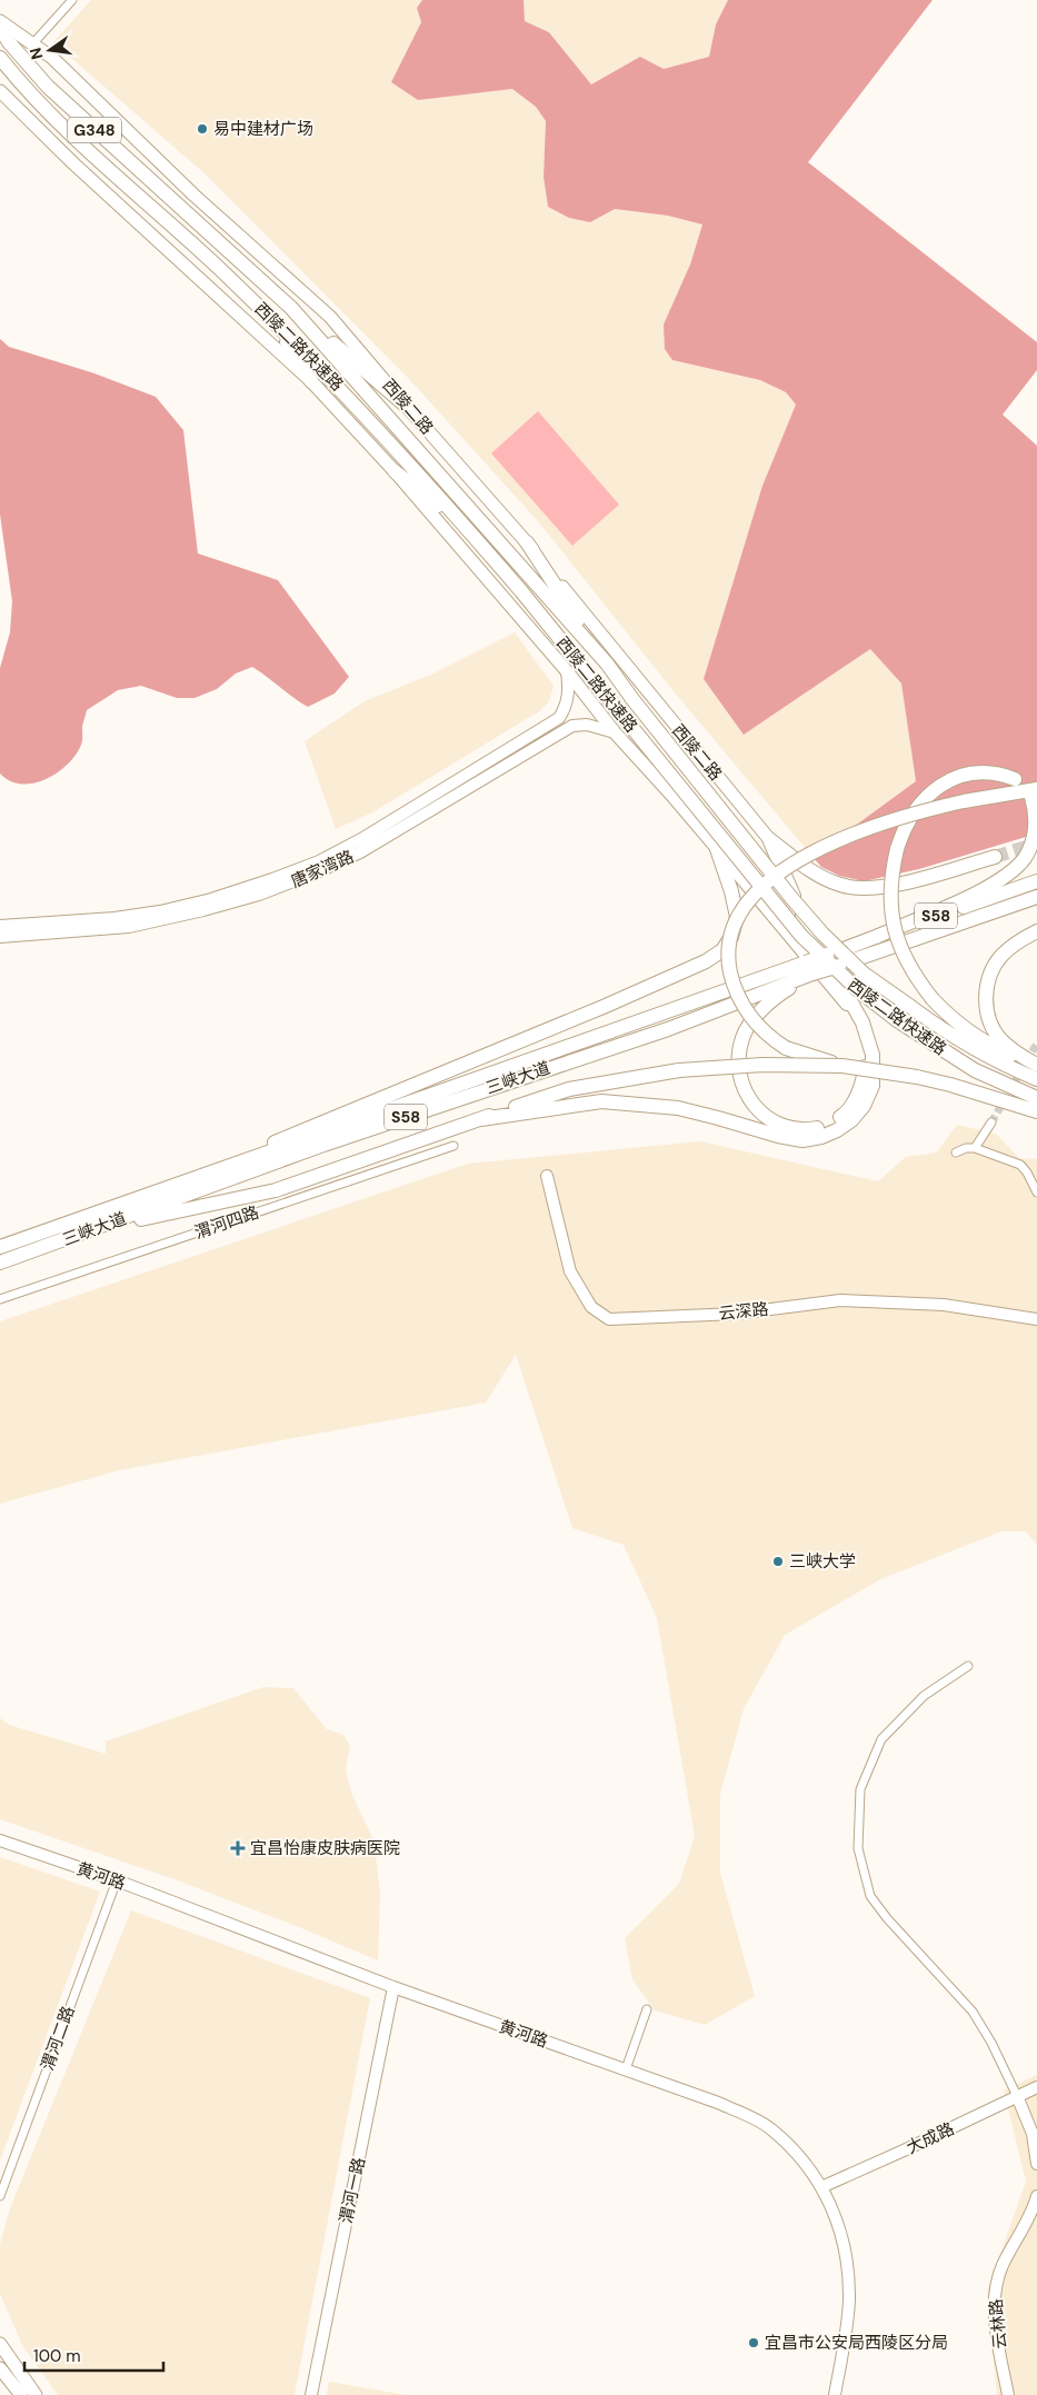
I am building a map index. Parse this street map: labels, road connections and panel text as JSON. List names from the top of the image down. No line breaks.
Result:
{"streets":{"highway":["G348","西陵二路快速路","S58","三峡大道"],"main road":["西陵二路","唐家湾路","云深路","黄河路","大成路","渭河一路","云林路"],"street":["渭河四路","渭河二路"]},"crossings":[["黄河路","渭河二路"],["黄河路","大成路"],["黄河路","渭河一路"]],"places":{"other":["易中建材广场","三峡大学","宜昌市公安局西陵区分局"],"health":["宜昌怡康皮肤病医院"]},"scale_bar":"100 m","north":"left"}
